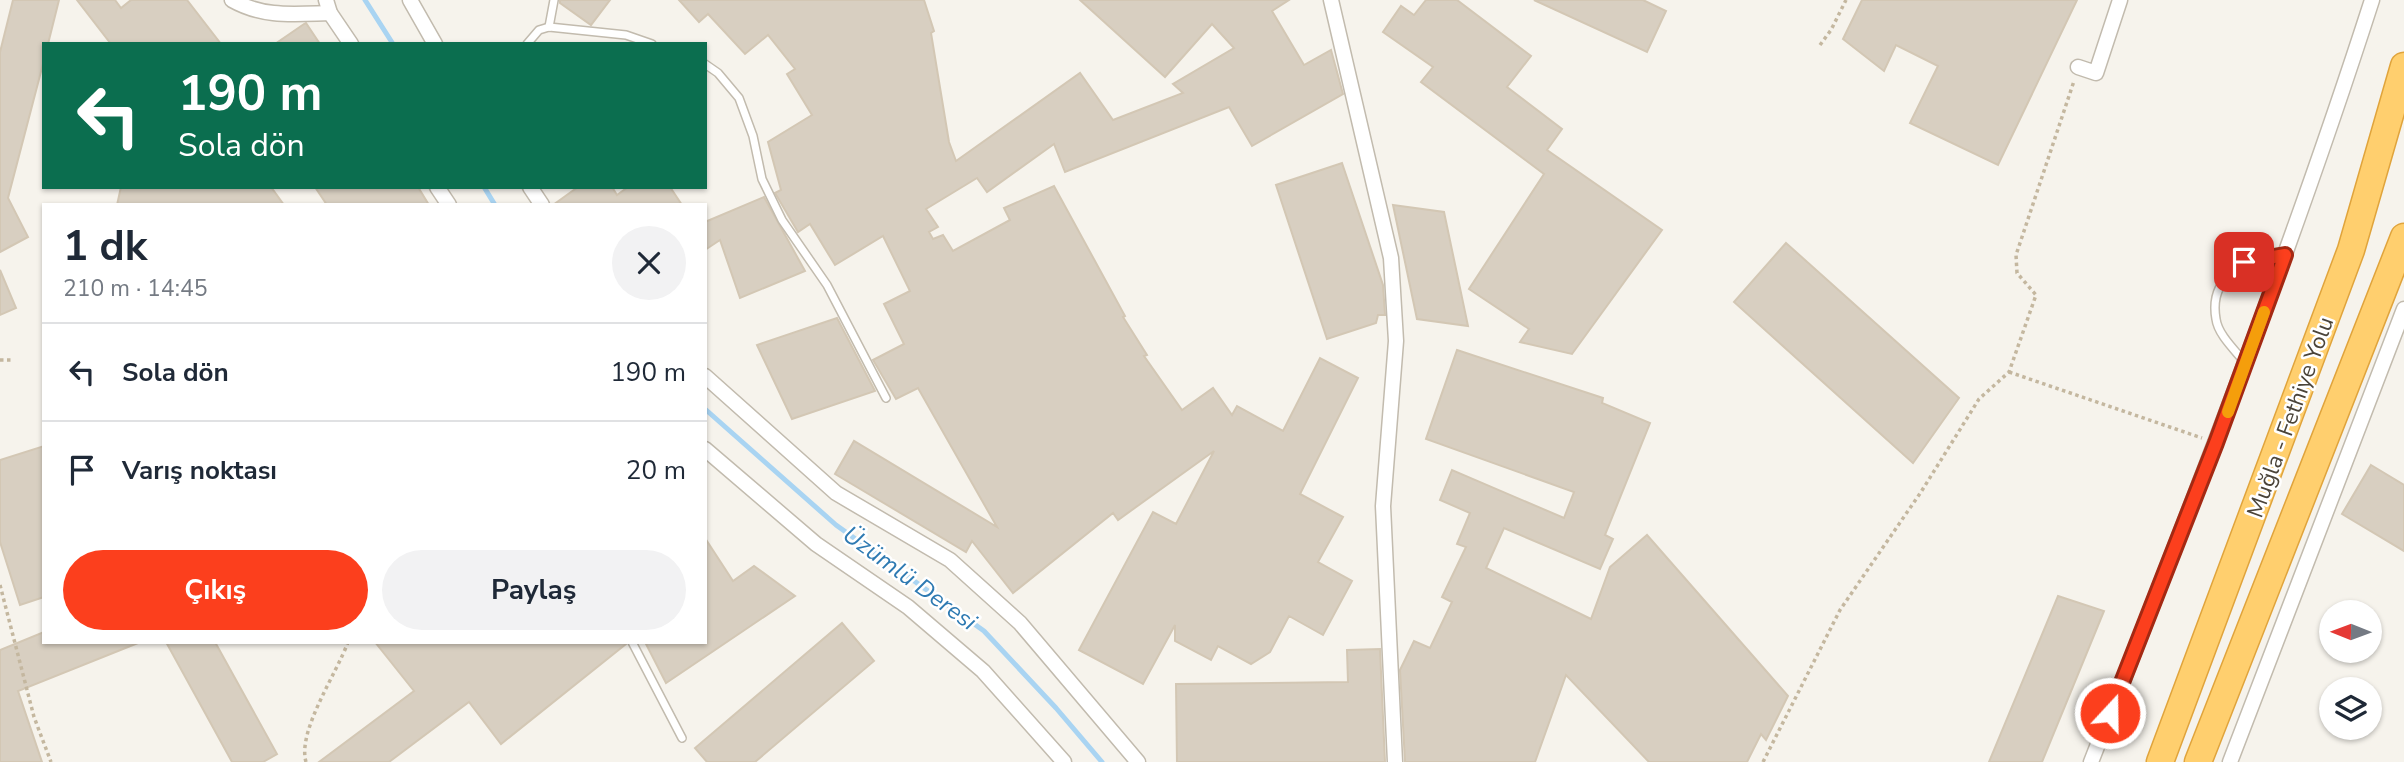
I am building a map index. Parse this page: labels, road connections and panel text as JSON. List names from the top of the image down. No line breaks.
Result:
{"streets":{"highway":["Muğla - Fethiye Yolu"]},"water":["Üzümlü Deresi"],"north":"left","page":{"turn":["190 m","Sola dön"],"heading":["1 dk","210 m · 14:45"],"list":[{"name":"Sola dön","value":"190 m"},{"name":"Varış noktası","value":"20 m"}],"buttons":["Çıkış","Paylaş"]}}
